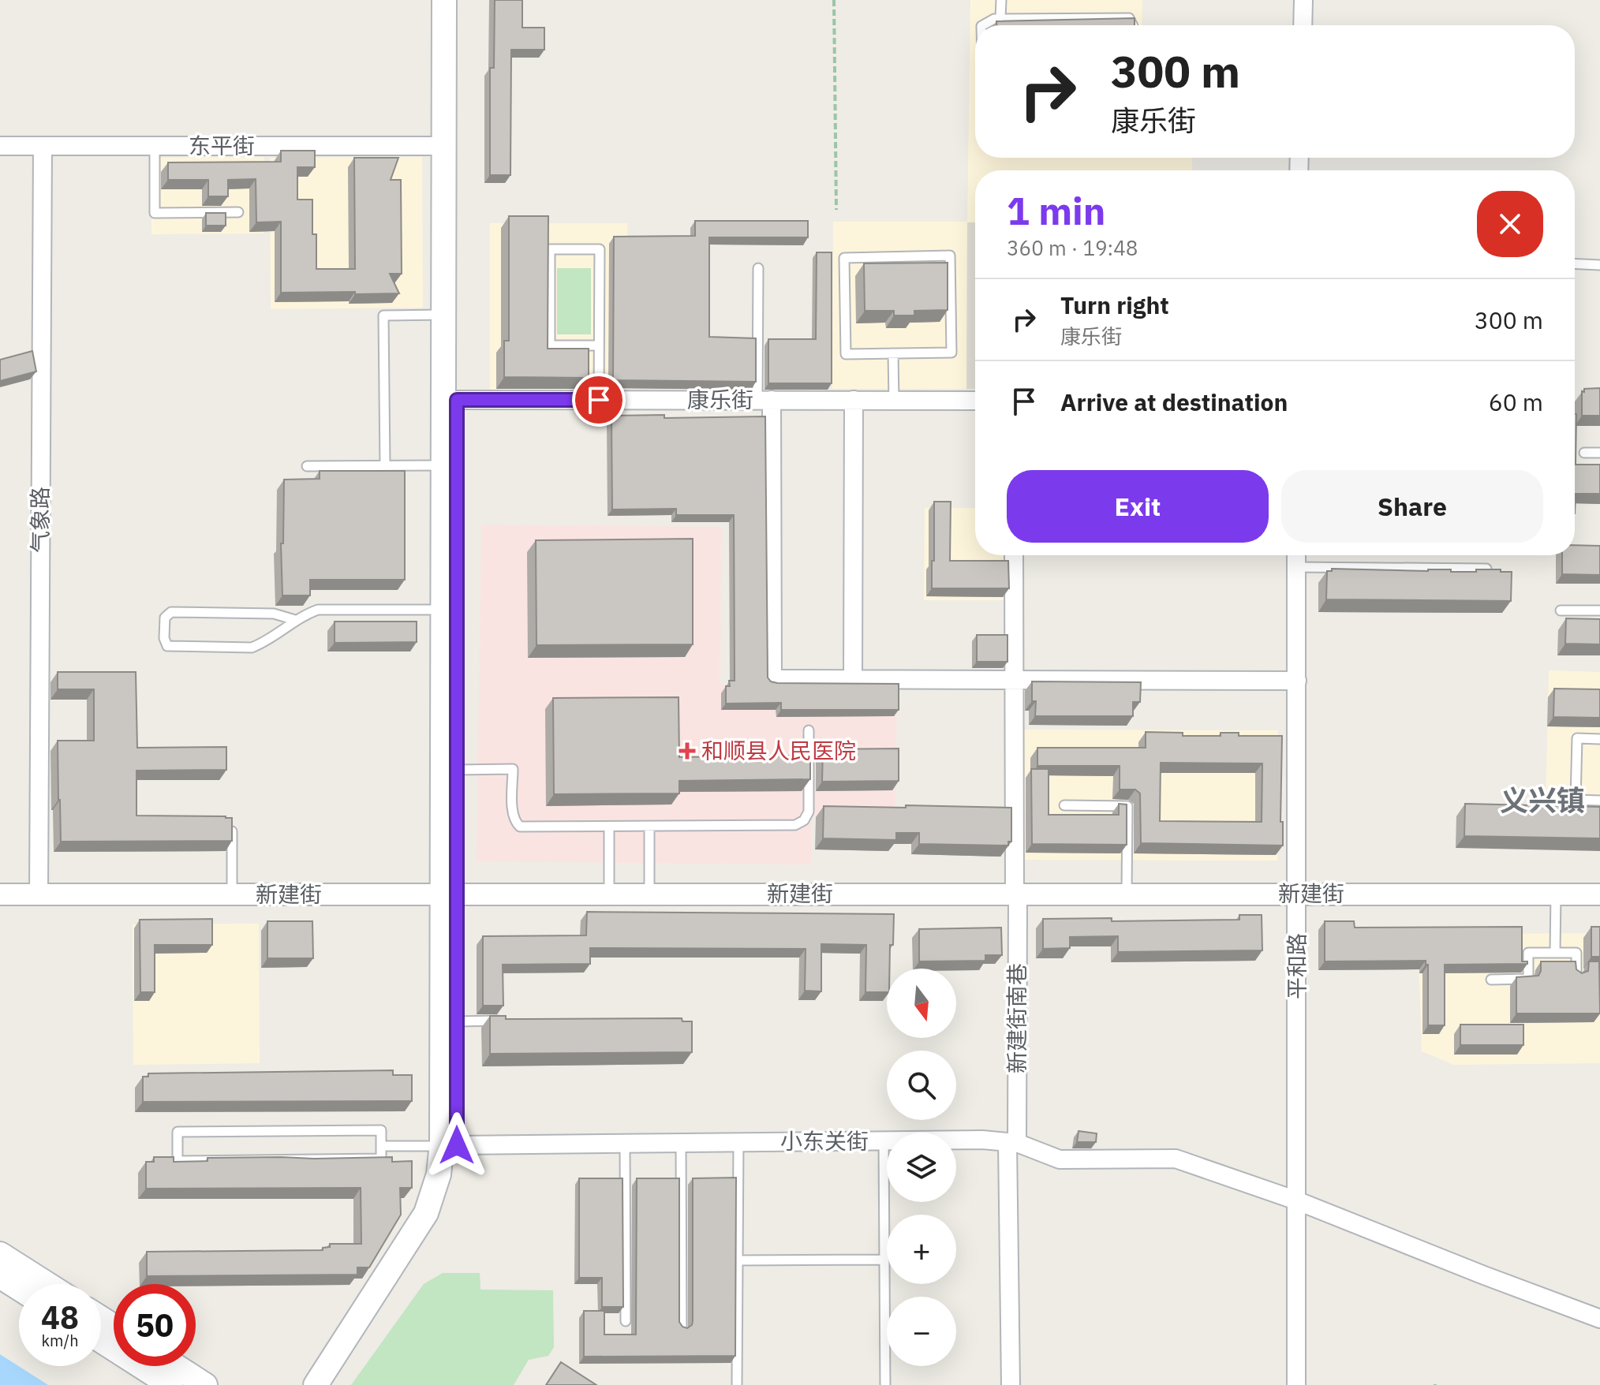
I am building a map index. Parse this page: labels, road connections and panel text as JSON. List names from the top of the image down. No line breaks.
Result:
{"streets":{"street":["东平街","康乐街","气象路","新建街","平和路","新建街南巷","小东关街"]},"crossings":[["东平街","气象路"],["气象路","新建街"],["新建街","平和路"],["新建街","新建街南巷"],["平和路","小东关街"],["新建街南巷","小东关街"]],"districts":["义兴镇"],"places":{"health":["和顺县人民医院"]},"north":"bottom","page":{"turn":["300 m","康乐街"],"heading":["1 min","360 m · 19:48"],"list":[{"name":"Turn right","note":"康乐街","value":"300 m"},{"name":"Arrive at destination","value":"60 m"}],"buttons":["Exit","Share"],"map_buttons":["+","−"],"speed":"48 km/h","limit":"50"}}
